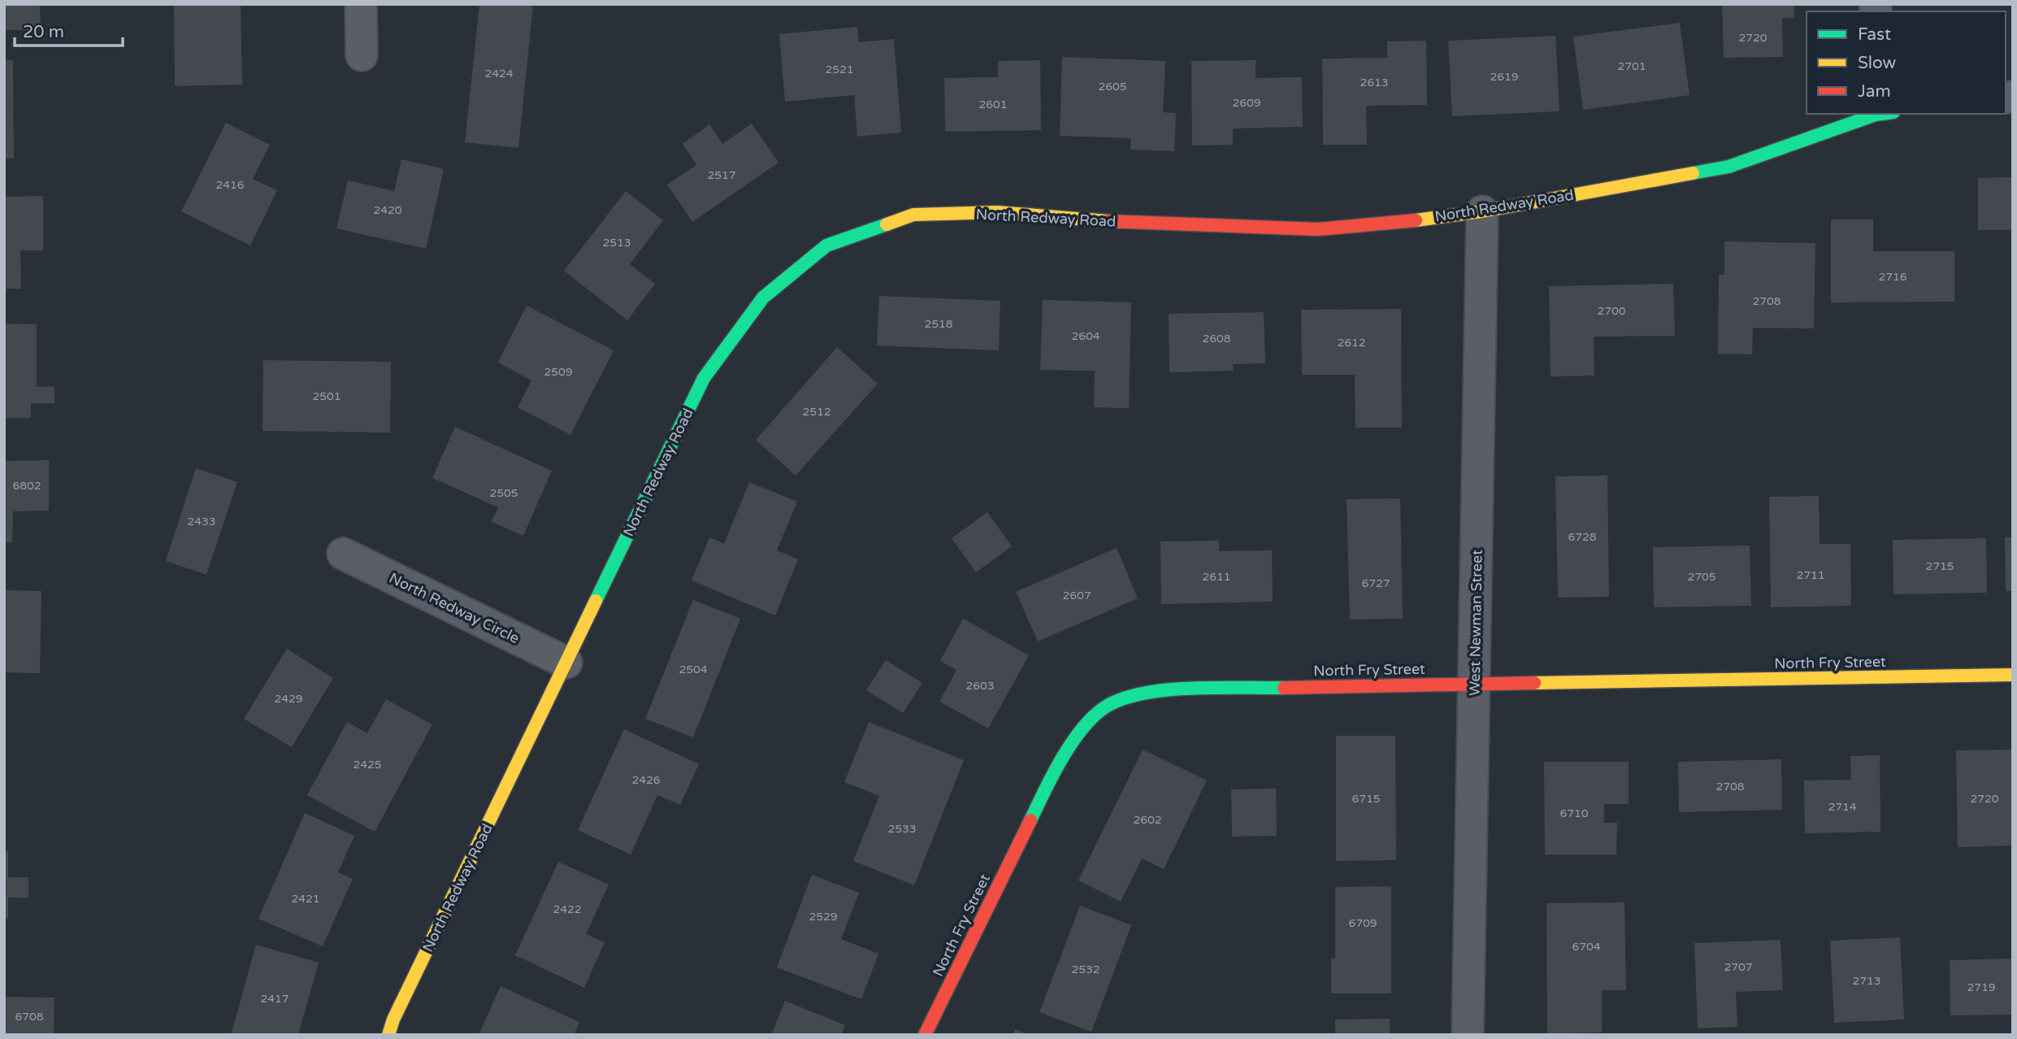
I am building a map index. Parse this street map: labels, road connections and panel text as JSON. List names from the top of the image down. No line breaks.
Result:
{"streets":{"street":["North Redway Road","North Redway Circle","West Newman Street","North Fry Street"]},"crossings":[["North Redway Road","North Redway Circle"],["North Redway Road","West Newman Street"],["West Newman Street","North Fry Street"]],"house_numbers":["2720","2701","2521","2424","2619","2613","2605","2609","2601","2517","2416","2420","2513","2716","2708","2700","2518","2604","2608","2612","2509","2501","2512","6802","2505","2433","6728","2715","2711","2611","2705","6727","2607","2504","2603","2429","2425","2426","2708","6715","2720","2714","6710","2602","2533","2421","2422","2529","6709","6704","2707","2532","2713","2719","2417","6708"],"legend":["Fast","Slow","Jam"],"scale_bar":"20 m"}
